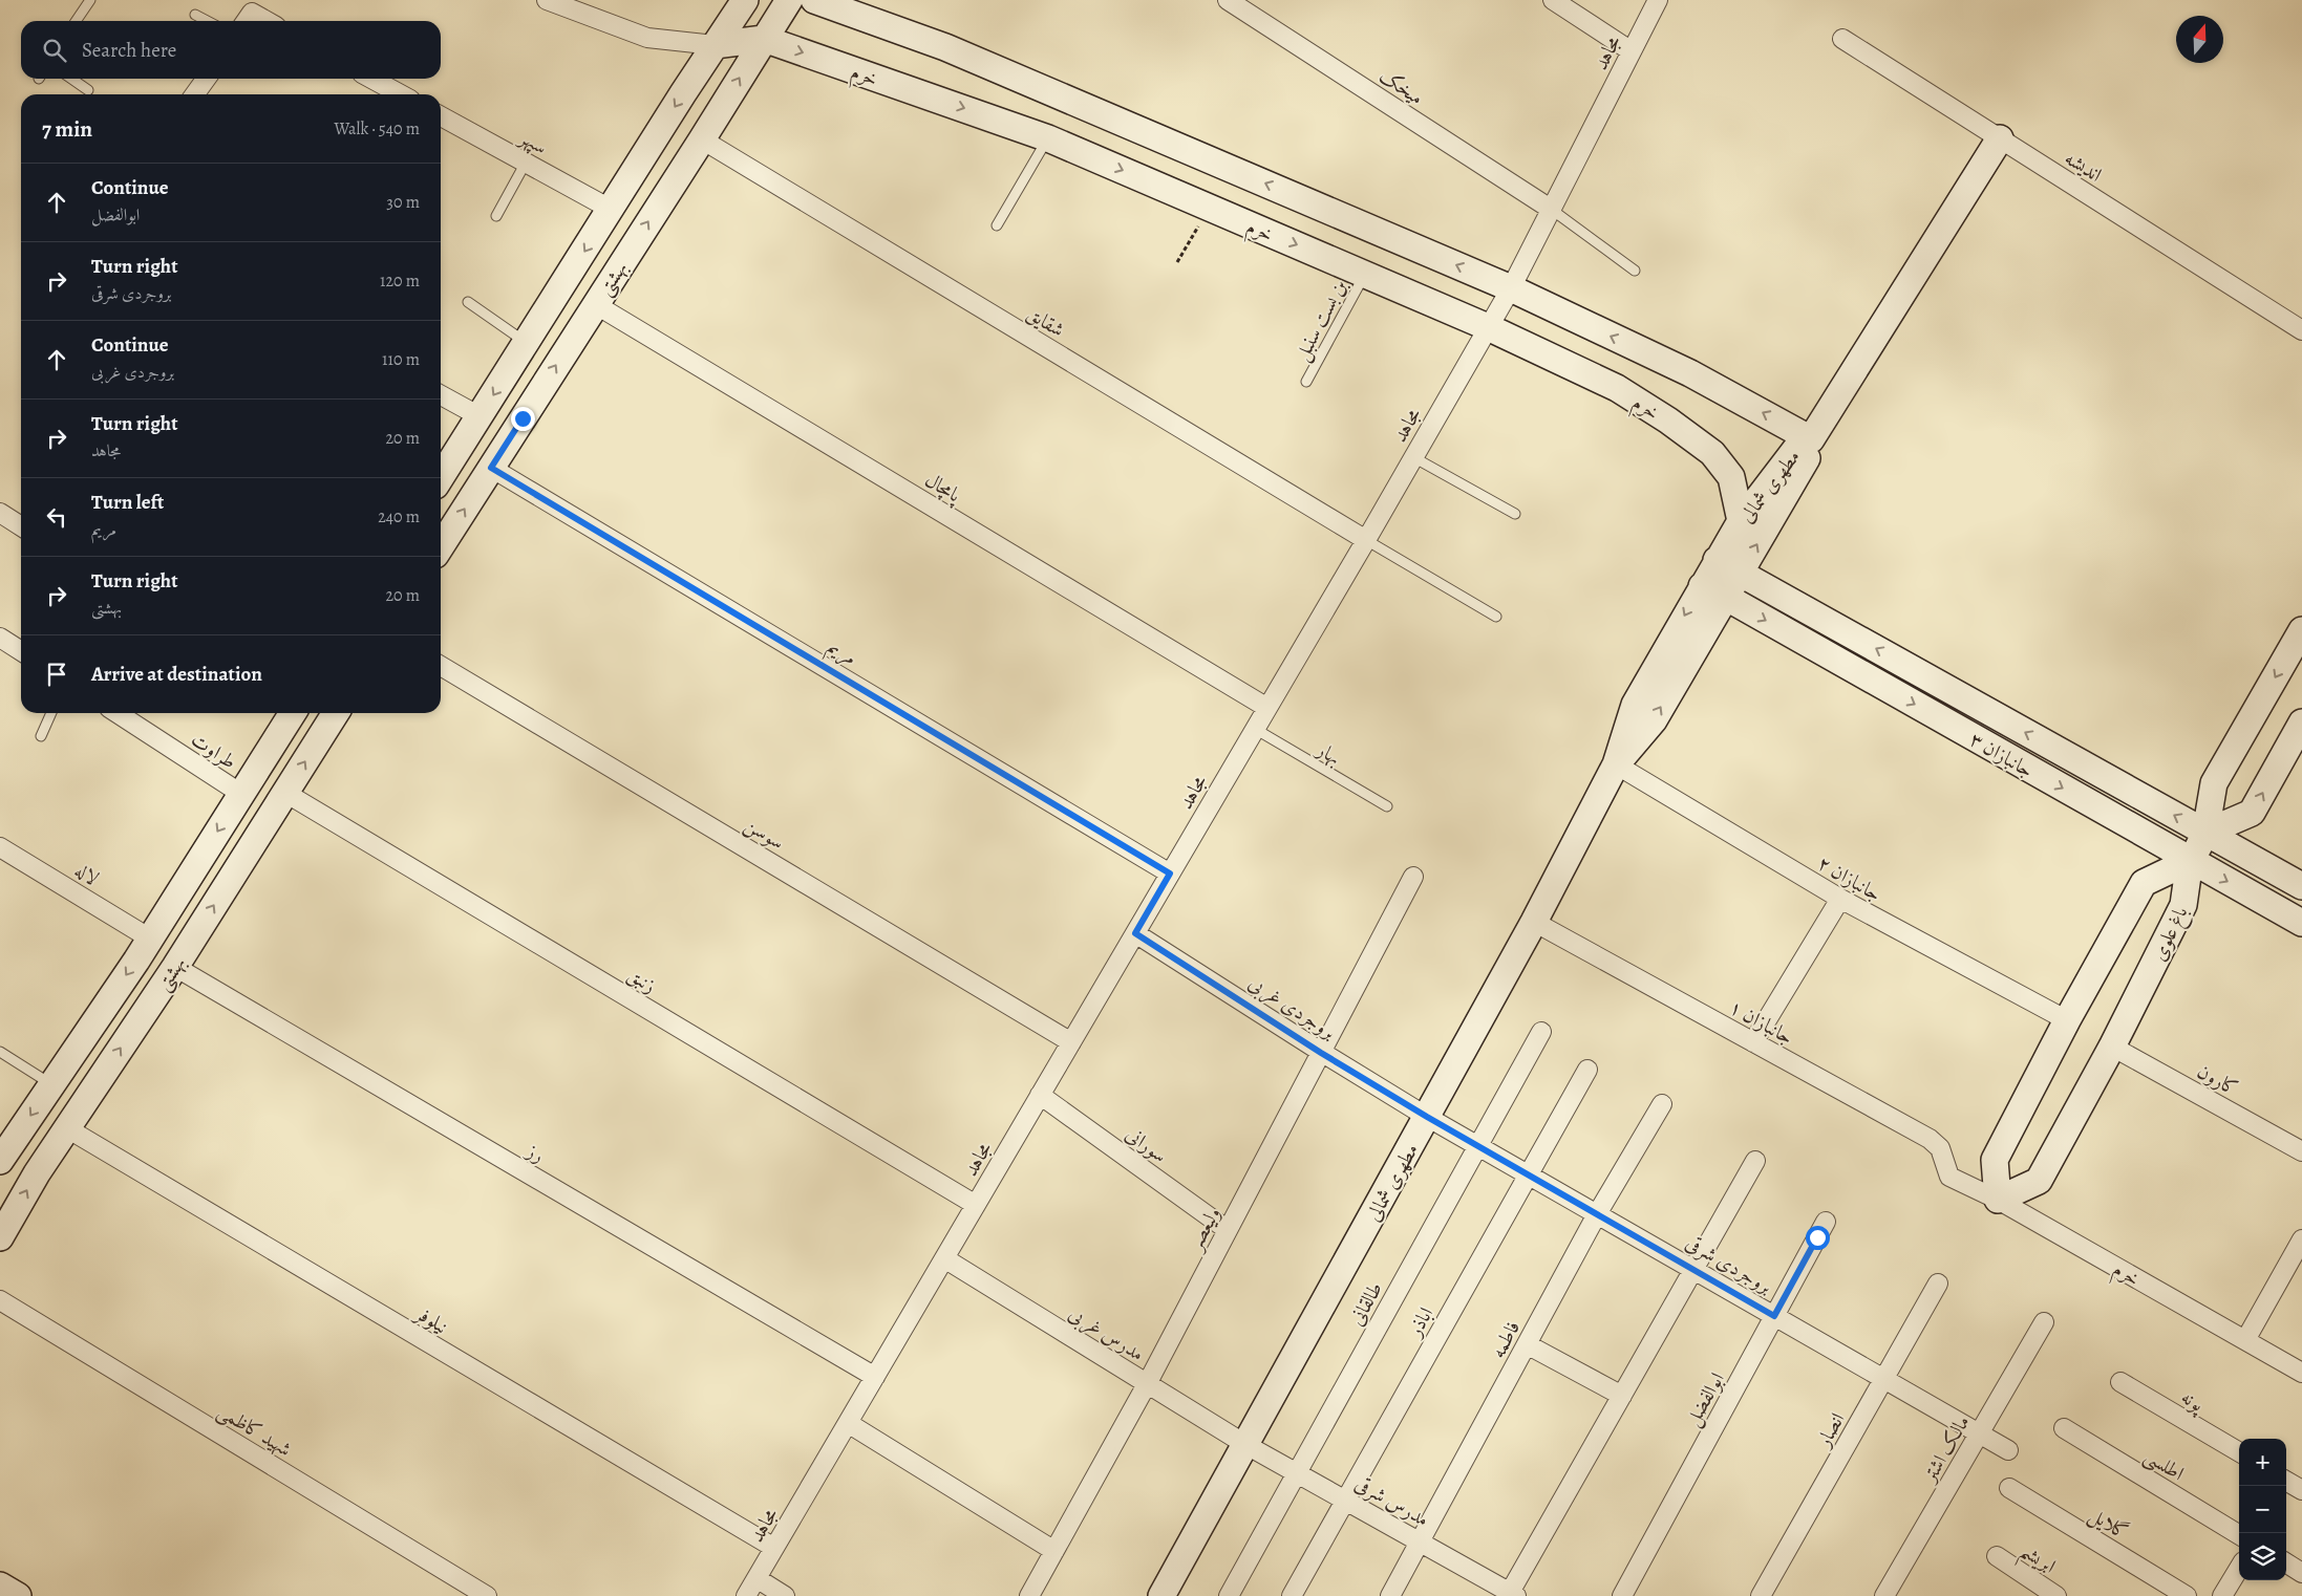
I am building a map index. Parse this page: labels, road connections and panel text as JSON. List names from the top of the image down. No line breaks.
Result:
{"streets":{"street":["مجاهد","خرم","میخک","سپهر","اندیشه","بهشتی","شقایق","مطهری شمالی","پامچال","مریم","طراوت","جانبازان ۳","سوسن","لاله","جانبازان ۲","باغ علوی","زنبق","بروجردی غربی","جانبازان ۱","کارون","سورانی","رز","ولیعصر","بروجردی شرقی","طالقانی","نیلوفر","اباذر","مدرس غربی","فاطمه","ابوالفضل","پونه","شهید کاظمی","انصار","مالک اشتر","اطلسی","مدرس شرقی","گلایل","ابریشم"],"lane":["بن بست سنبل","بهار"]},"crossings":[["مجاهد","خرم"],["مجاهد","میخک"],["مجاهد","شقایق"],["مجاهد","پامچال"],["مجاهد","مریم"],["مجاهد","بهار"],["مجاهد","سوسن"],["مجاهد","زنبق"],["مجاهد","بروجردی غربی"],["مجاهد","سورانی"],["مجاهد","رز"],["مجاهد","نیلوفر"],["مجاهد","مدرس غربی"],["خرم","بهشتی"],["خرم","بن بست سنبل"],["خرم","مطهری شمالی"],["خرم","باغ علوی"],["خرم","جانبازان ۱"],["سپهر","بهشتی"],["بهشتی","شقایق"],["بهشتی","پامچال"],["بهشتی","مریم"],["بهشتی","طراوت"],["بهشتی","لاله"],["بهشتی","زنبق"],["بهشتی","رز"],["بهشتی","نیلوفر"],["مطهری شمالی","جانبازان ۳"],["مطهری شمالی","جانبازان ۲"],["مطهری شمالی","بروجردی غربی"],["مطهری شمالی","جانبازان ۱"],["مطهری شمالی","بروجردی شرقی"],["مطهری شمالی","مدرس غربی"],["مطهری شمالی","مدرس شرقی"],["جانبازان ۳","باغ علوی"],["جانبازان ۲","باغ علوی"],["باغ علوی","کارون"],["بروجردی غربی","ولیعصر"],["بروجردی غربی","بروجردی شرقی"],["سورانی","ولیعصر"],["ولیعصر","مدرس غربی"],["بروجردی شرقی","طالقانی"],["بروجردی شرقی","اباذر"],["بروجردی شرقی","فاطمه"],["بروجردی شرقی","ابوالفضل"],["بروجردی شرقی","انصار"],["بروجردی شرقی","مالک اشتر"],["طالقانی","مدرس شرقی"],["اباذر","مدرس شرقی"],["مدرس غربی","مدرس شرقی"],["فاطمه","مدرس شرقی"]],"north":"top","page":{"search":"Search here","heading":["7 min","Walk · 540 m"],"list":[["Continue","ابوالفضل","30 m"],["Turn right","بروجردی شرقی","120 m"],["Continue","بروجردی غربی","110 m"],["Turn right","مجاهد","20 m"],["Turn left","مریم","240 m"],["Turn right","بهشتی","20 m"],"Arrive at destination"],"map_buttons":["+","−"]}}
